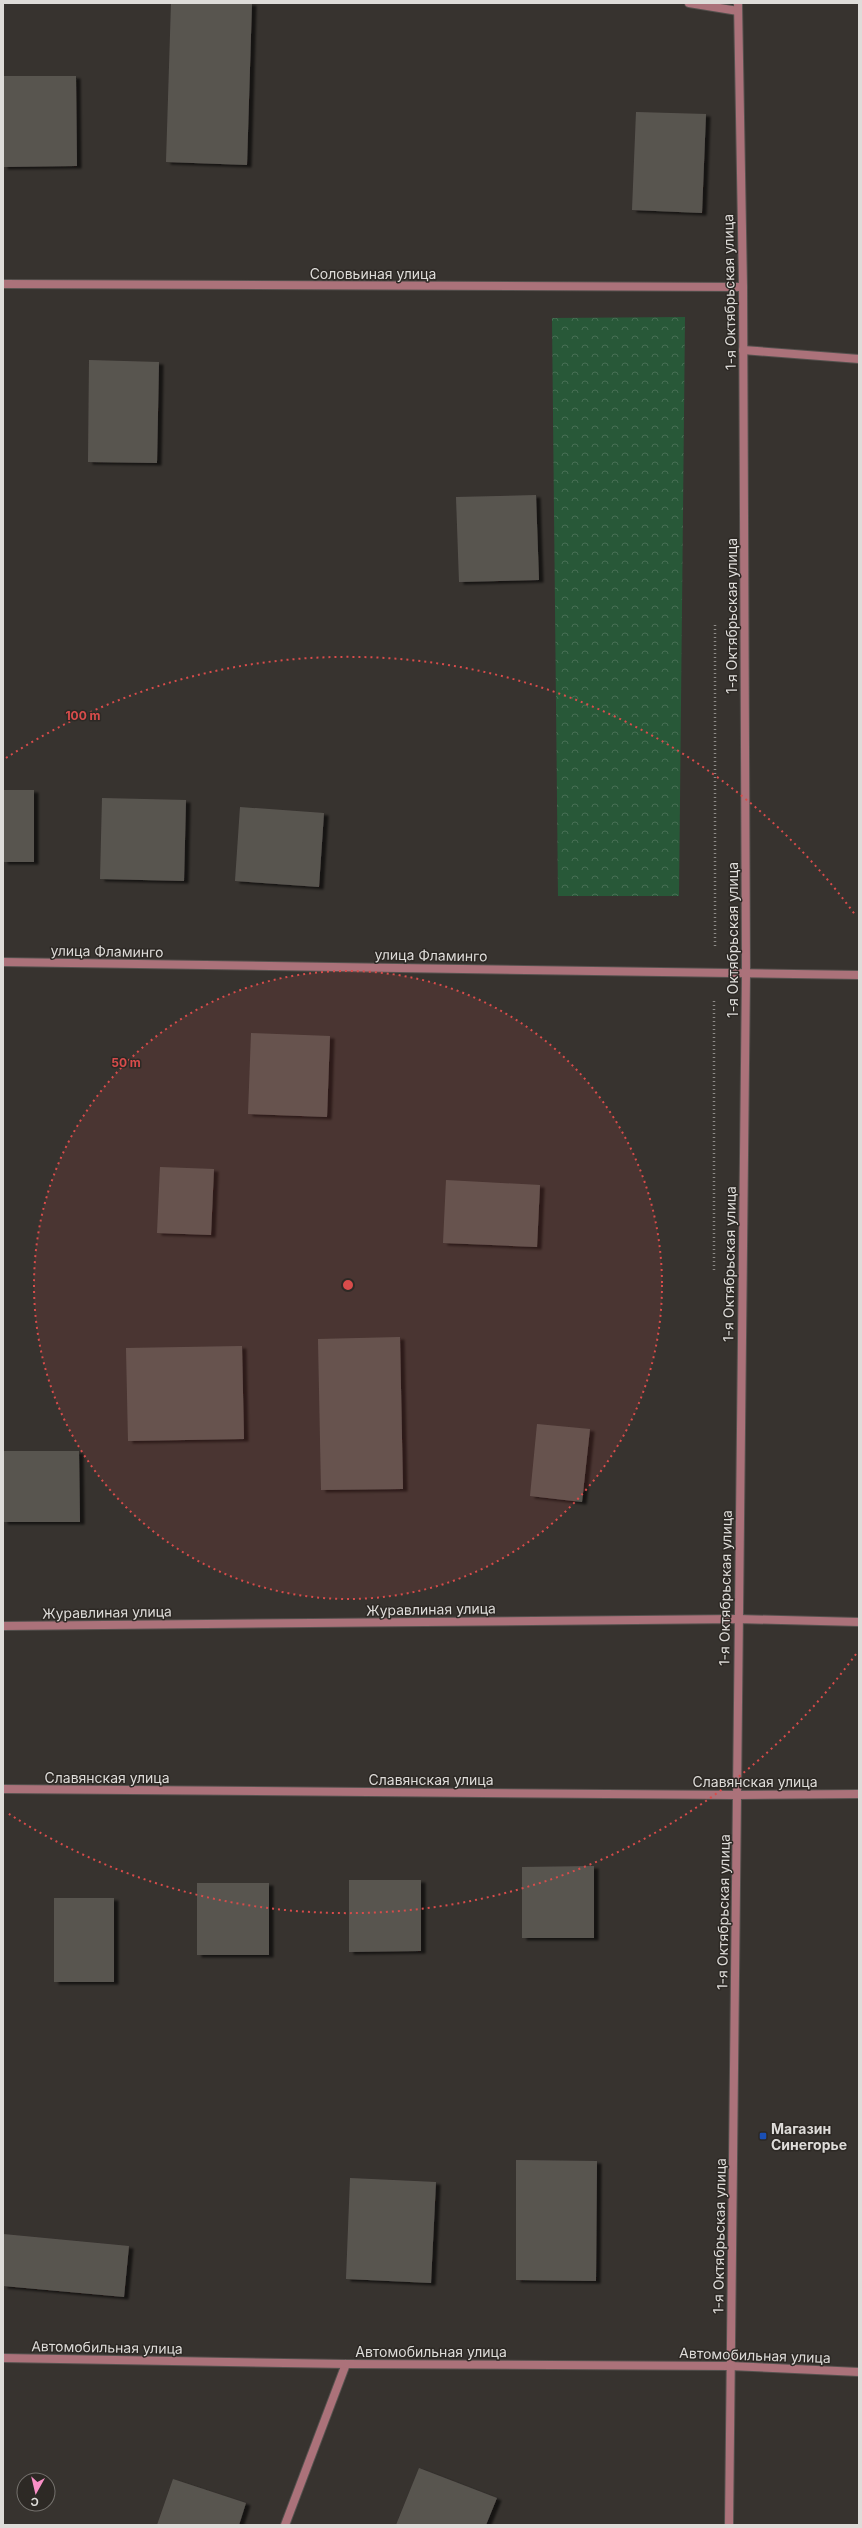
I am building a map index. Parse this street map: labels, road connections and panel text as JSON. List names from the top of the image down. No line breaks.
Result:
{"streets":{"street":["Соловьиная улица","1-я Октябрьская улица","улица Фламинго","Журавлиная улица","Славянская улица","Автомобильная улица"]},"crossings":[["Соловьиная улица","1-я Октябрьская улица"],["1-я Октябрьская улица","улица Фламинго"],["1-я Октябрьская улица","Журавлиная улица"],["1-я Октябрьская улица","Славянская улица"],["1-я Октябрьская улица","Автомобильная улица"]],"places":{"transit":["Магазин Синегорье"]},"north":"bottom","rings":["100 m","50 m"]}
